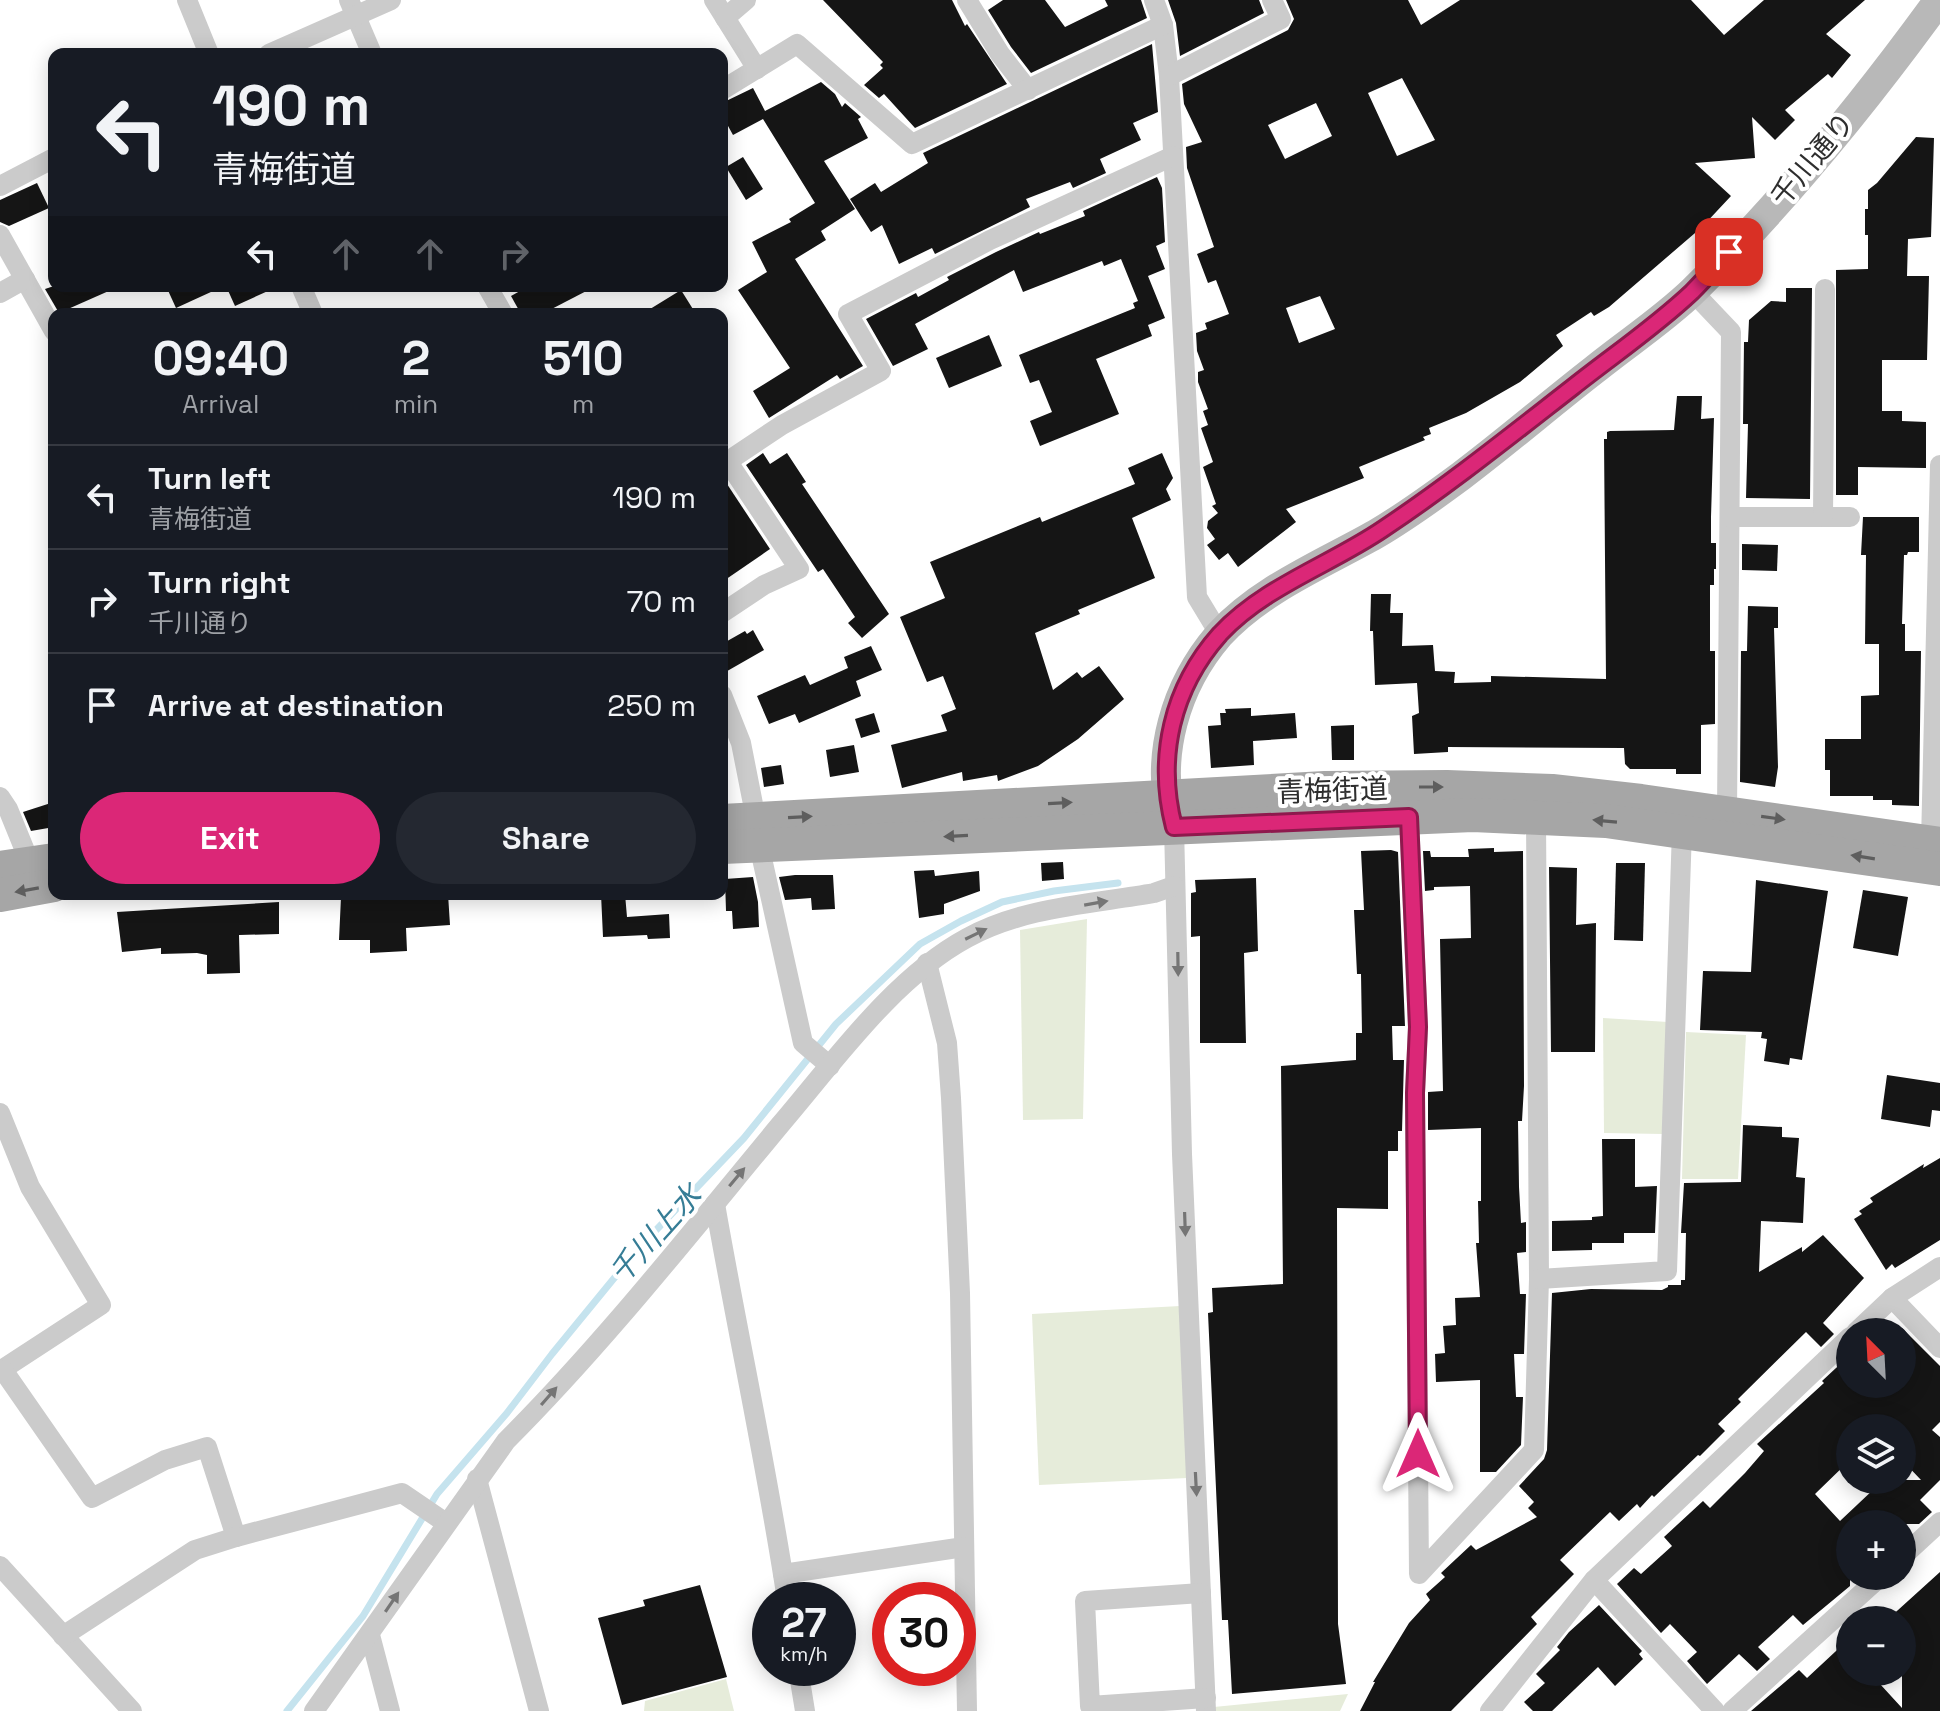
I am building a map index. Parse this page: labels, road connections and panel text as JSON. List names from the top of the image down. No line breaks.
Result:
{"streets":{"main road":["千川通り","青梅街道"]},"crossings":[["千川通り","青梅街道"]],"water":["千川上水"],"north":"top left","page":{"turn":["190 m","青梅街道"],"eta":["09:40","Arrival","2","min","510","m"],"list":[{"name":"Turn left","note":"青梅街道","value":"190 m"},{"name":"Turn right","note":"千川通り","value":"70 m"},{"name":"Arrive at destination","value":"250 m"}],"buttons":["Exit","Share"],"map_buttons":["+","−"],"speed":"27 km/h","limit":"30"}}
